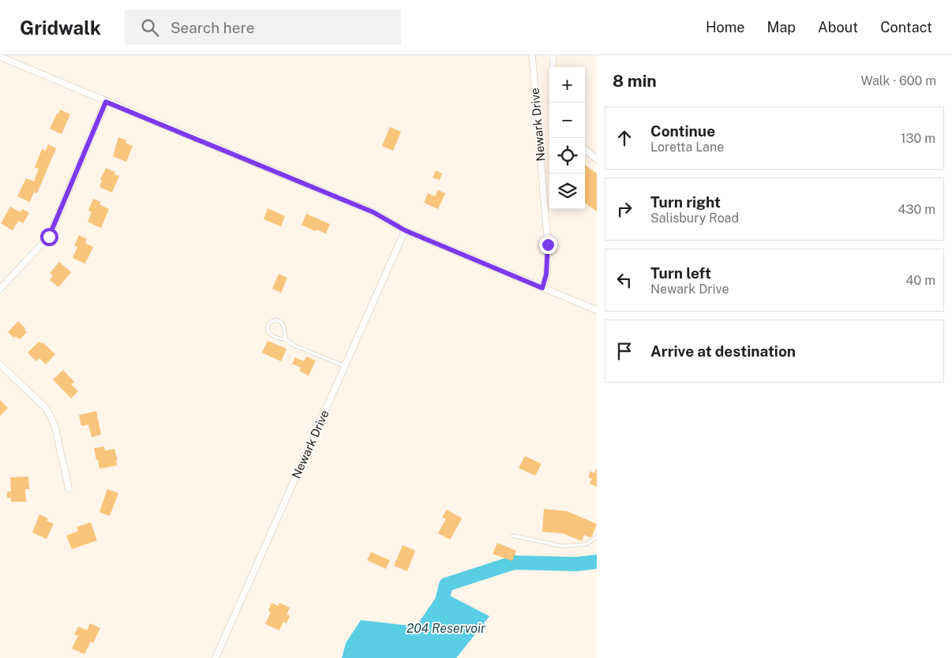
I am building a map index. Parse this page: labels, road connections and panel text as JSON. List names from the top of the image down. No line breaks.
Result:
{"streets":{"street":["Newark Drive"]},"water":["204 Reservoir"],"page":{"header":"Gridwalk","search":"Search here","nav":["Home","Map","About","Contact"],"heading":["8 min","Walk · 600 m"],"map_buttons":["+","−"],"list":[["Continue","Loretta Lane","130 m"],["Turn right","Salisbury Road","430 m"],["Turn left","Newark Drive","40 m"],"Arrive at destination"]}}
